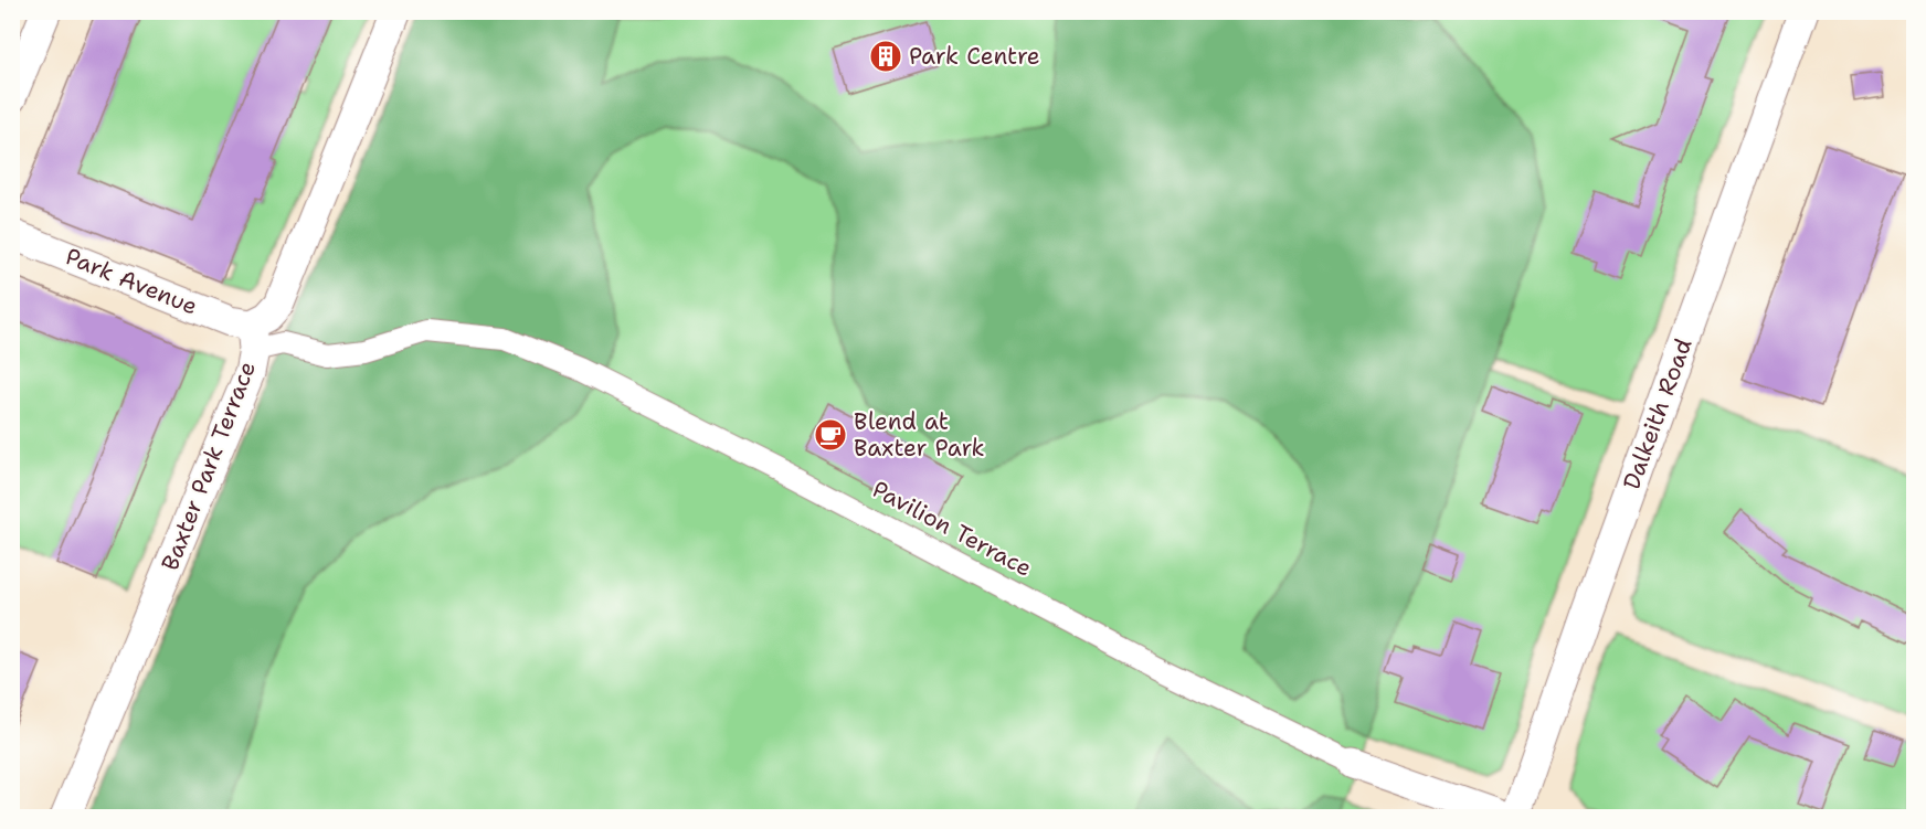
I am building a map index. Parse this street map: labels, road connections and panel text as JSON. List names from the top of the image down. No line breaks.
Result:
{"streets":{"street":["Park Avenue","Dalkeith Road","Baxter Park Terrace","Pavilion Terrace"]},"crossings":[["Park Avenue","Baxter Park Terrace"],["Park Avenue","Pavilion Terrace"],["Baxter Park Terrace","Pavilion Terrace"]],"places":{"building":["Park Centre"],"cafe":["Blend at Baxter Park"]}}
